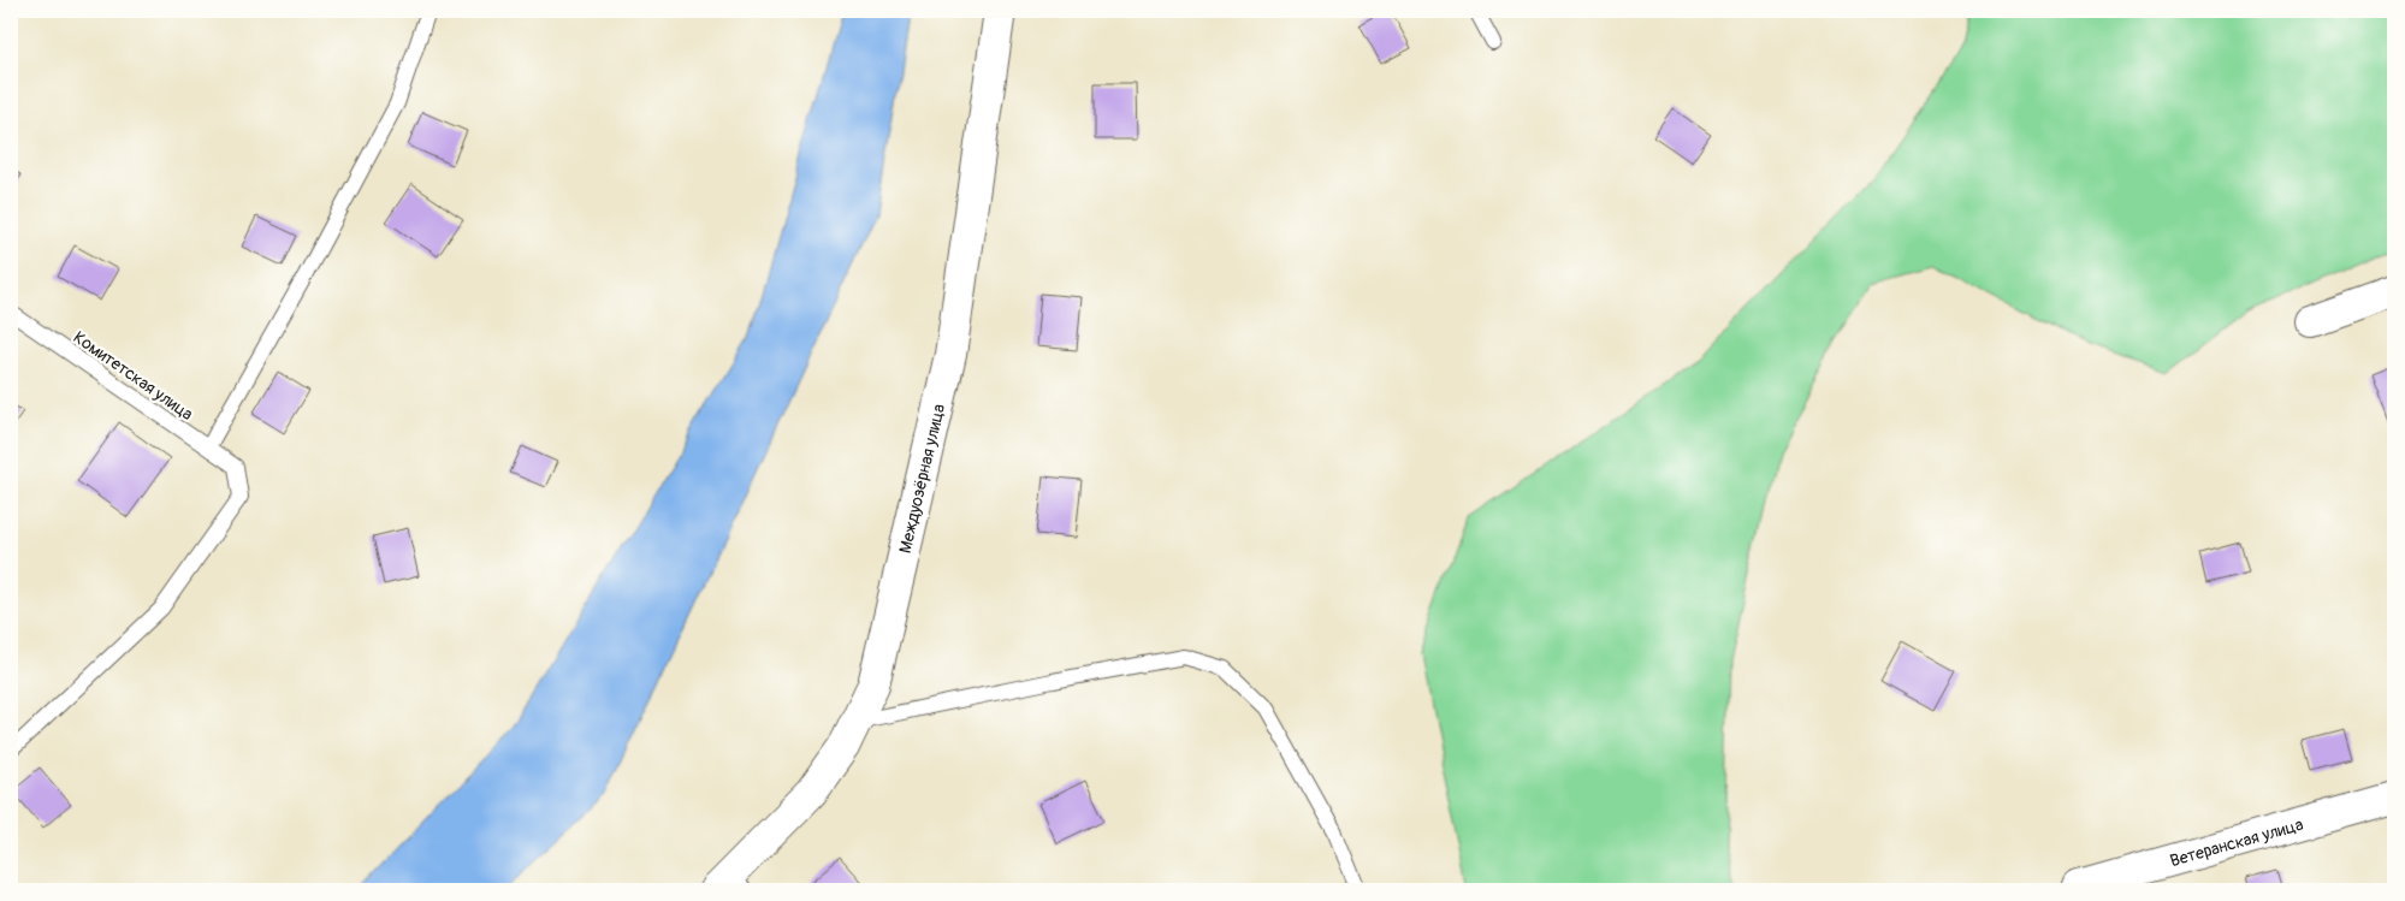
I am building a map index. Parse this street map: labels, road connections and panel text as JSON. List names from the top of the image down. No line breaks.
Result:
{"streets":{"street":["Междуозёрная улица","Ветеранская улица"],"lane":["Комитетская улица"]}}
